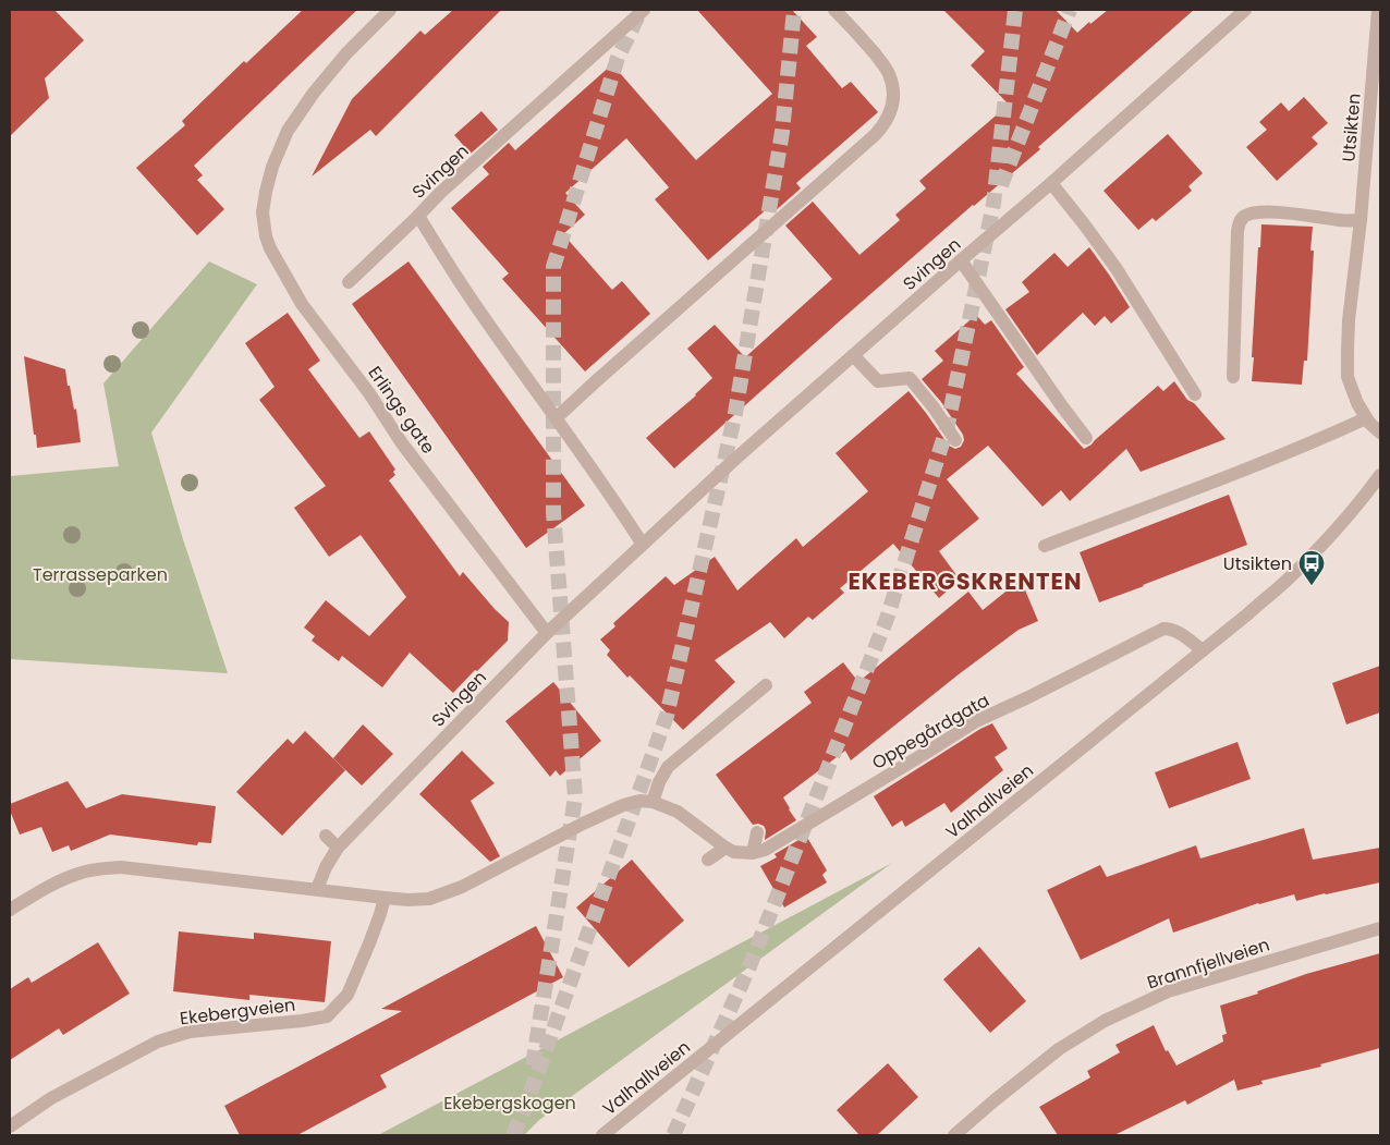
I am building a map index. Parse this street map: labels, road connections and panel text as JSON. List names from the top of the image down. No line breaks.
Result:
{"streets":{"street":["Utsikten","Svingen","Erlings gate","Oppegårdgata","Valhallveien","Brannfjellveien","Ekebergveien"]},"crossings":[["Svingen","Erlings gate"],["Oppegårdgata","Valhallveien"]],"districts":["EKEBERGSKRENTEN"],"parks":["Terrasseparken","Ekebergskogen"],"places":{"bus stop":["Utsikten"]}}
